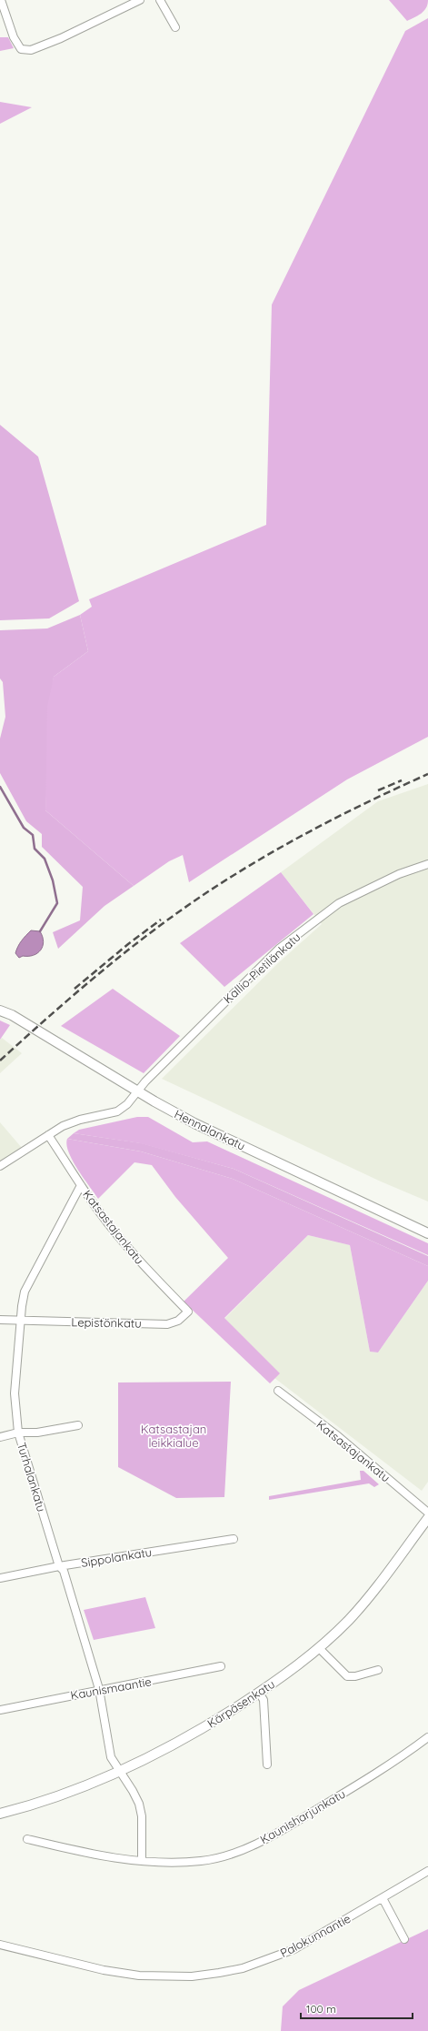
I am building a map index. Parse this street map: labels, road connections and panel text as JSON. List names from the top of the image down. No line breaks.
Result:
{"streets":{"street":["Kallio-Pietilänkatu","Hennalankatu","Katsastajankatu","Lepistönkatu","Turhalankatu","Sippolankatu","Kaunismaantie","Kärpäsenkatu","Kaunisharjunkatu","Palokunnantie"]},"crossings":[["Kallio-Pietilänkatu","Hennalankatu"],["Kallio-Pietilänkatu","Katsastajankatu"],["Katsastajankatu","Lepistönkatu"],["Katsastajankatu","Turhalankatu"],["Lepistönkatu","Turhalankatu"],["Turhalankatu","Sippolankatu"],["Turhalankatu","Kaunismaantie"],["Turhalankatu","Kärpäsenkatu"]],"parks":["Katsastajan leikkialue"],"scale_bar":"100 m"}
